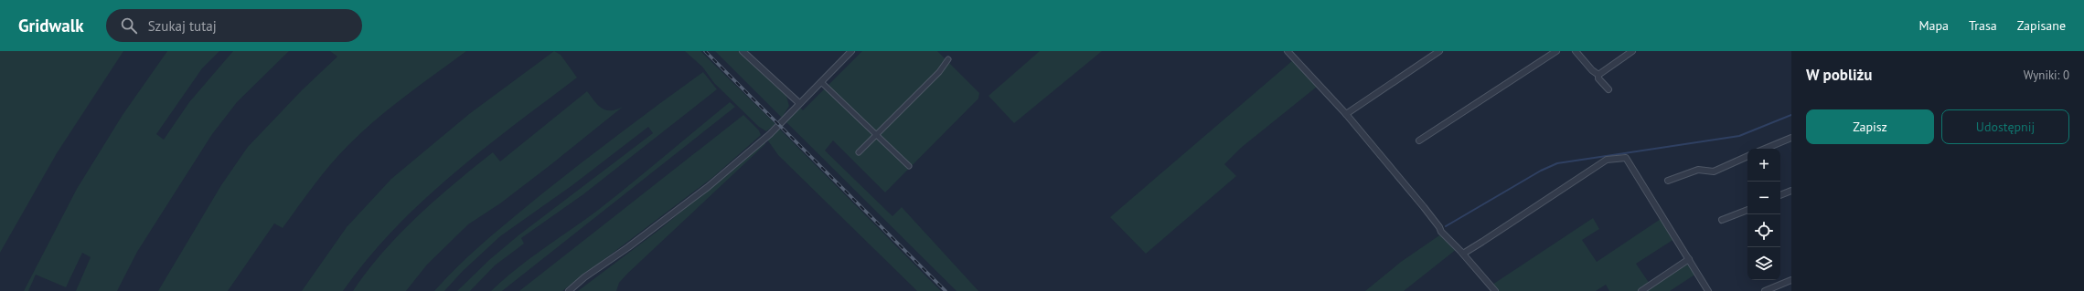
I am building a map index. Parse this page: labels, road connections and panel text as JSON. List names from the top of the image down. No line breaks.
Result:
{"page":{"header":"Gridwalk","search":"Szukaj tutaj","nav":["Mapa","Trasa","Zapisane"],"heading":["W pobliżu","Wyniki: 0"],"buttons":["Zapisz","Udostępnij"],"map_buttons":["+","−"]}}
